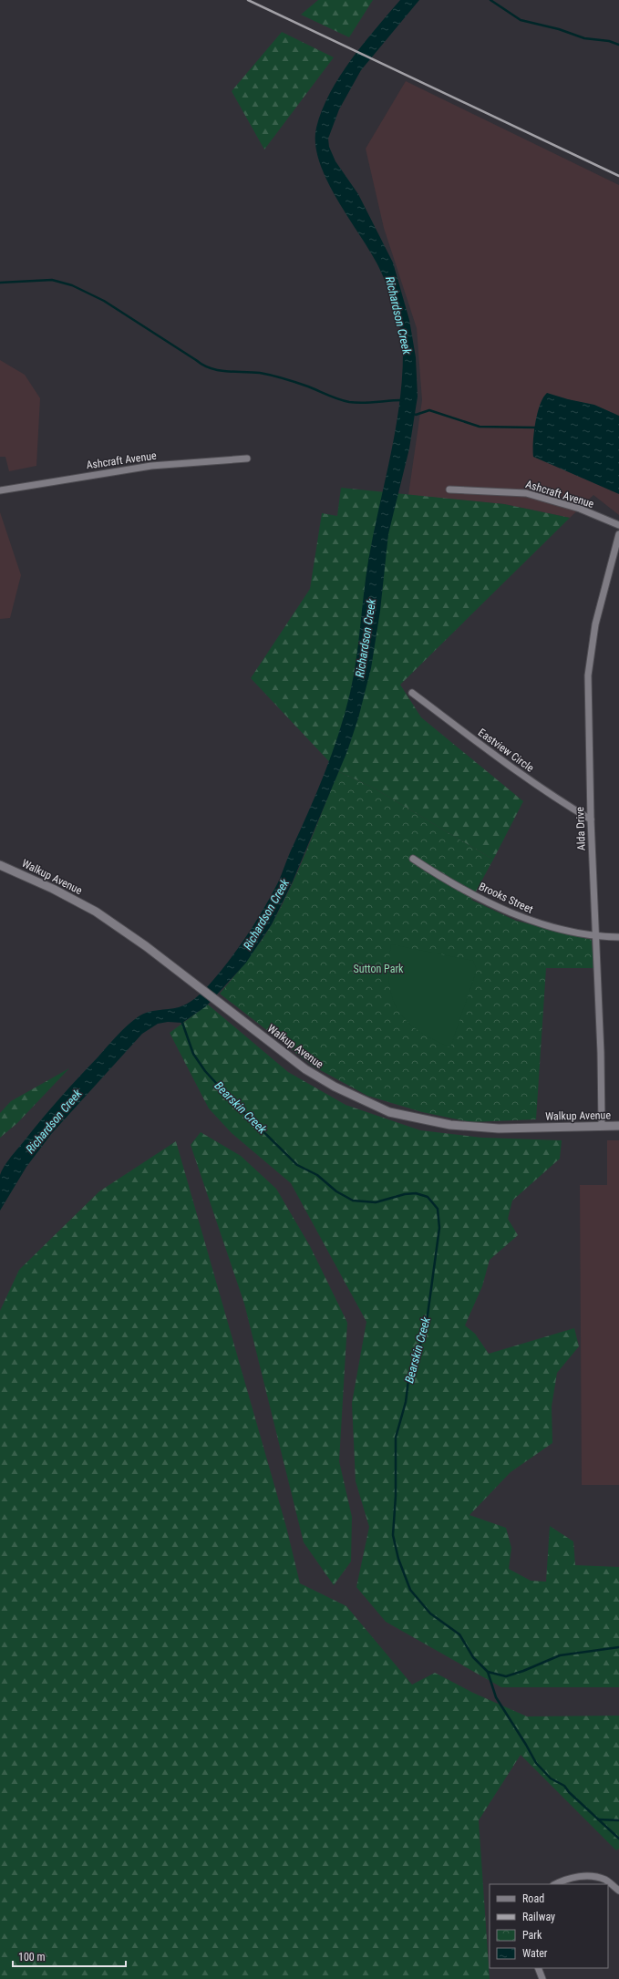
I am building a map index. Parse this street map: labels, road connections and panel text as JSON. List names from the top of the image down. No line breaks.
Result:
{"streets":{"street":["Ashcraft Avenue","Eastview Circle","Alda Drive","Walkup Avenue","Brooks Street"]},"crossings":[["Eastview Circle","Alda Drive"],["Alda Drive","Walkup Avenue"],["Alda Drive","Brooks Street"]],"water":["Richardson Creek","Bearskin Creek"],"parks":["Sutton Park"],"legend":["Road","Railway","Park","Water"],"scale_bar":"100 m"}
